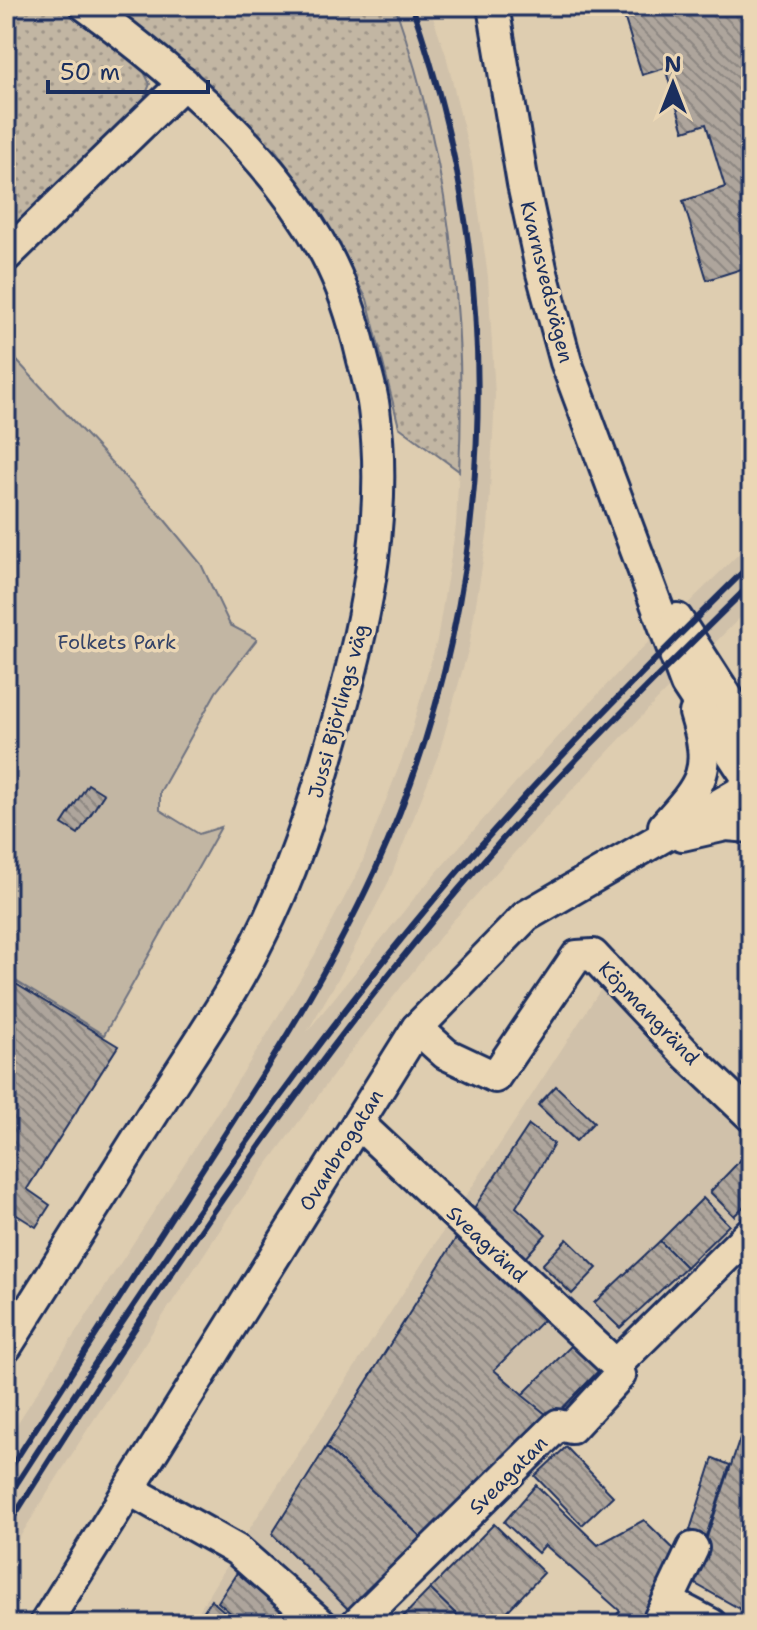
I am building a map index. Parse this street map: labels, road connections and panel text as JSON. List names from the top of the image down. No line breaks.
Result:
{"streets":{"street":["Kvarnsvedsvägen","Jussi Björlings väg","Köpmangränd","Ovanbrogatan","Sveagränd","Sveagatan"]},"crossings":[["Kvarnsvedsvägen","Ovanbrogatan"],["Köpmangränd","Ovanbrogatan"],["Ovanbrogatan","Sveagränd"],["Sveagränd","Sveagatan"]],"parks":["Folkets Park"],"scale_bar":"50 m","north":"top"}
